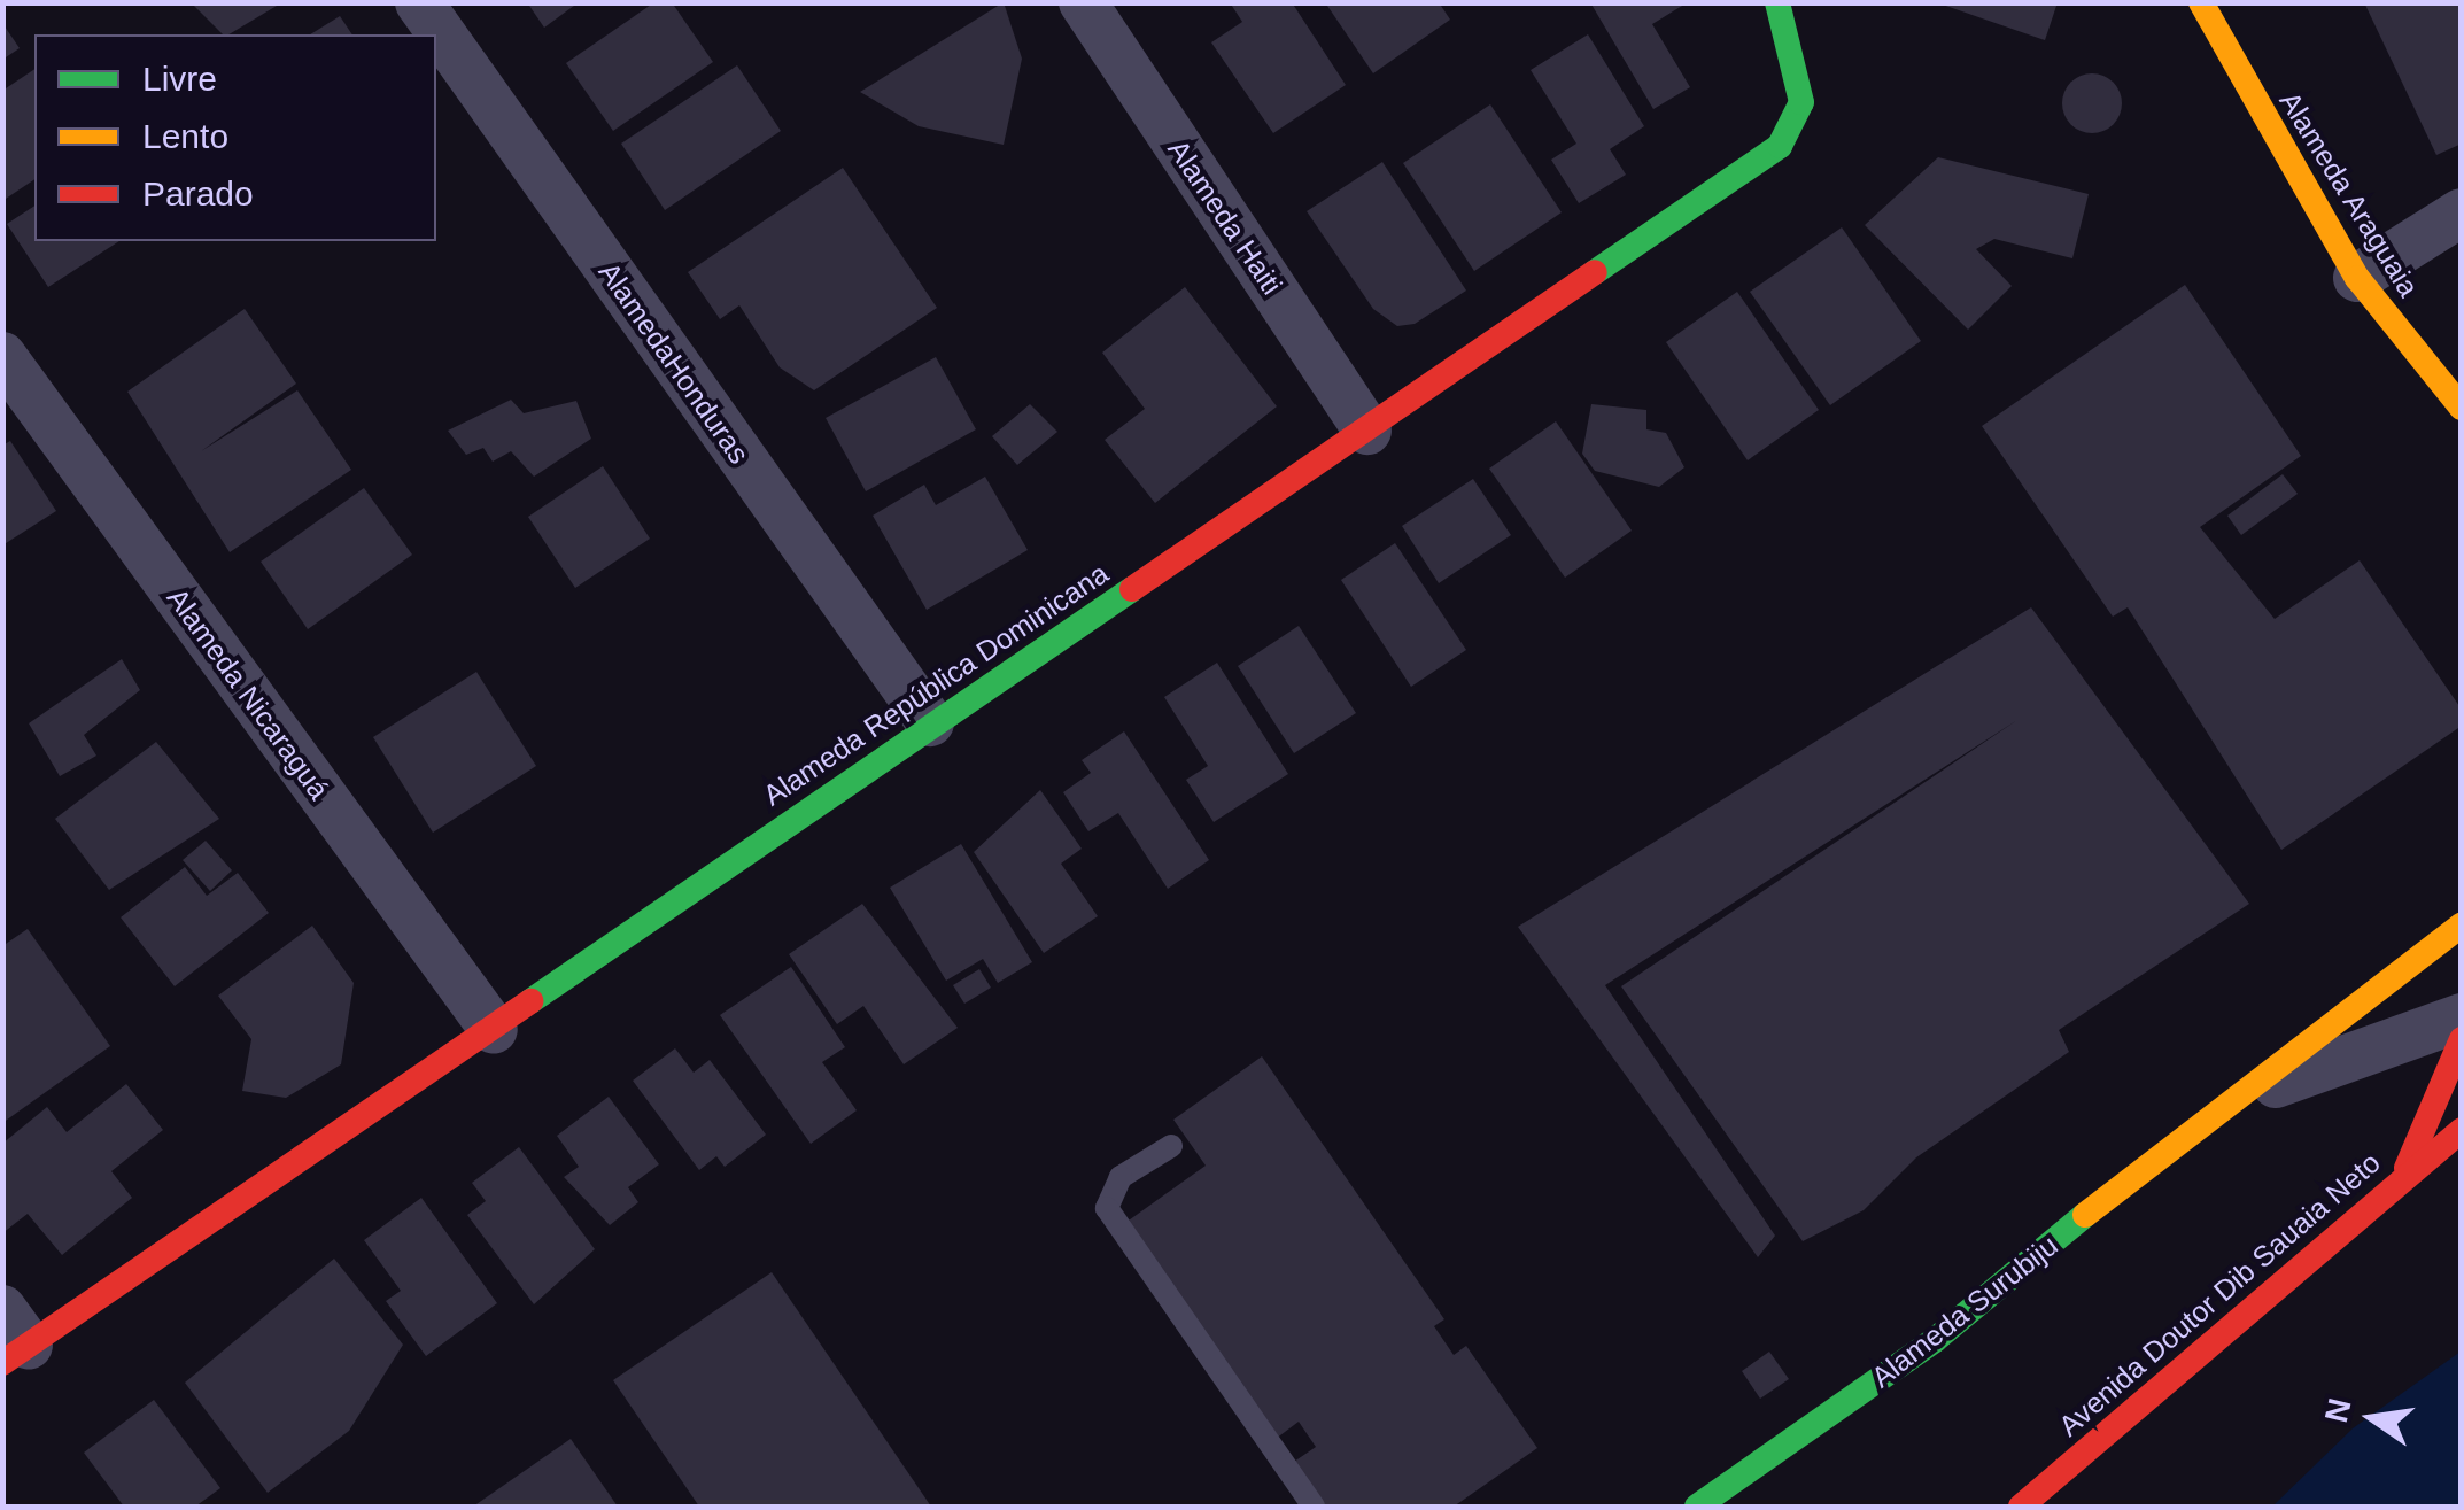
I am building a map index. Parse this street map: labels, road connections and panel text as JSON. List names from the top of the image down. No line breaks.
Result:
{"streets":{"street":["Alameda Araguaia","Alameda Haiti","AlamedaHonduras","Alameda República Dominicana","Alameda Nicaraguá","Avenida Doutor Dib Sauaia Neto","Alameda Surubiju"]},"crossings":[["Alameda Haiti","Alameda República Dominicana"],["AlamedaHonduras","Alameda República Dominicana"],["Alameda República Dominicana","Alameda Nicaraguá"]],"legend":["Livre","Lento","Parado"],"north":"left"}
